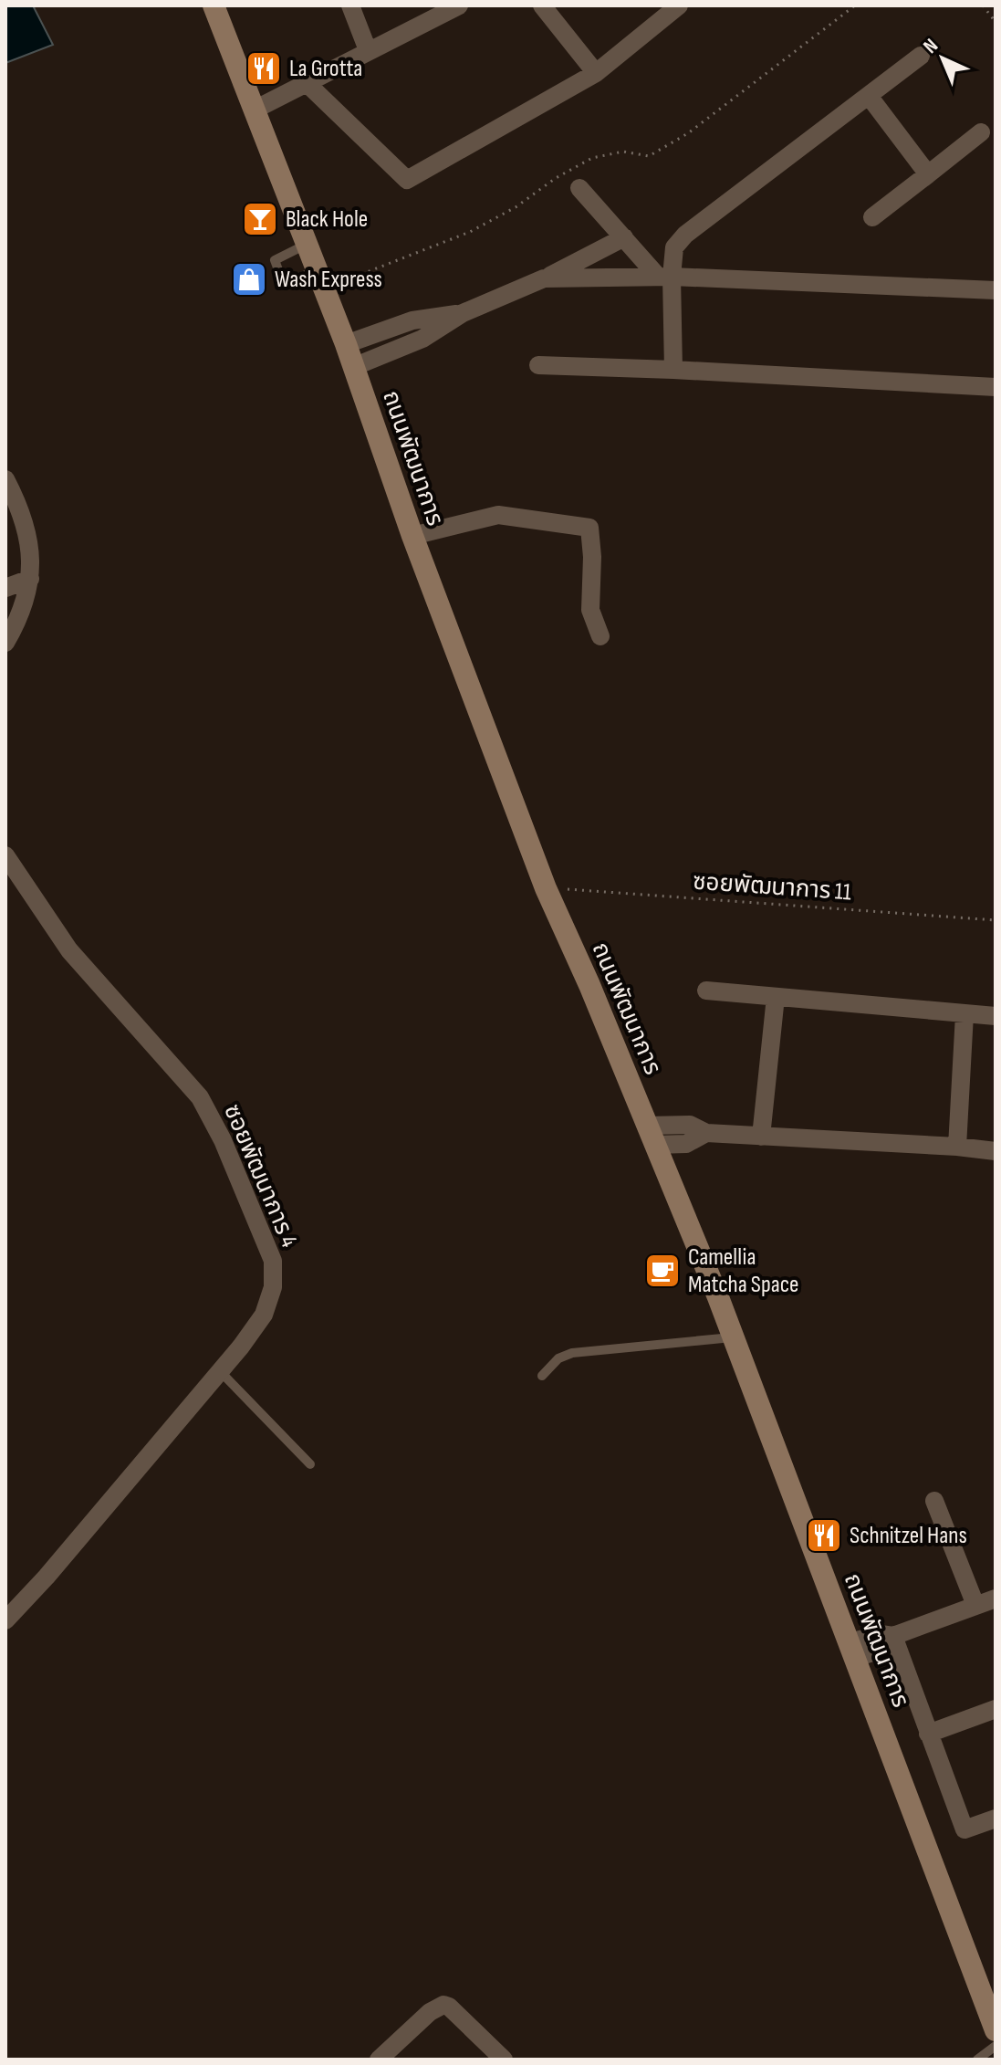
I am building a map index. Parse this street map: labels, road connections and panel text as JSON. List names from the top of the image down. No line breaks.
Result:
{"streets":{"street":["ถนนพัฒนาการ","ซอยพัฒนาการ 4"],"path":["ซอยพัฒนาการ 11"]},"crossings":[["ถนนพัฒนาการ","ซอยพัฒนาการ 11"]],"places":{"restaurant":["La Grotta","Schnitzel Hans"],"bar":["Black Hole"],"shop":["Wash Express"],"cafe":["Camellia Matcha Space"]},"north":"top left"}
